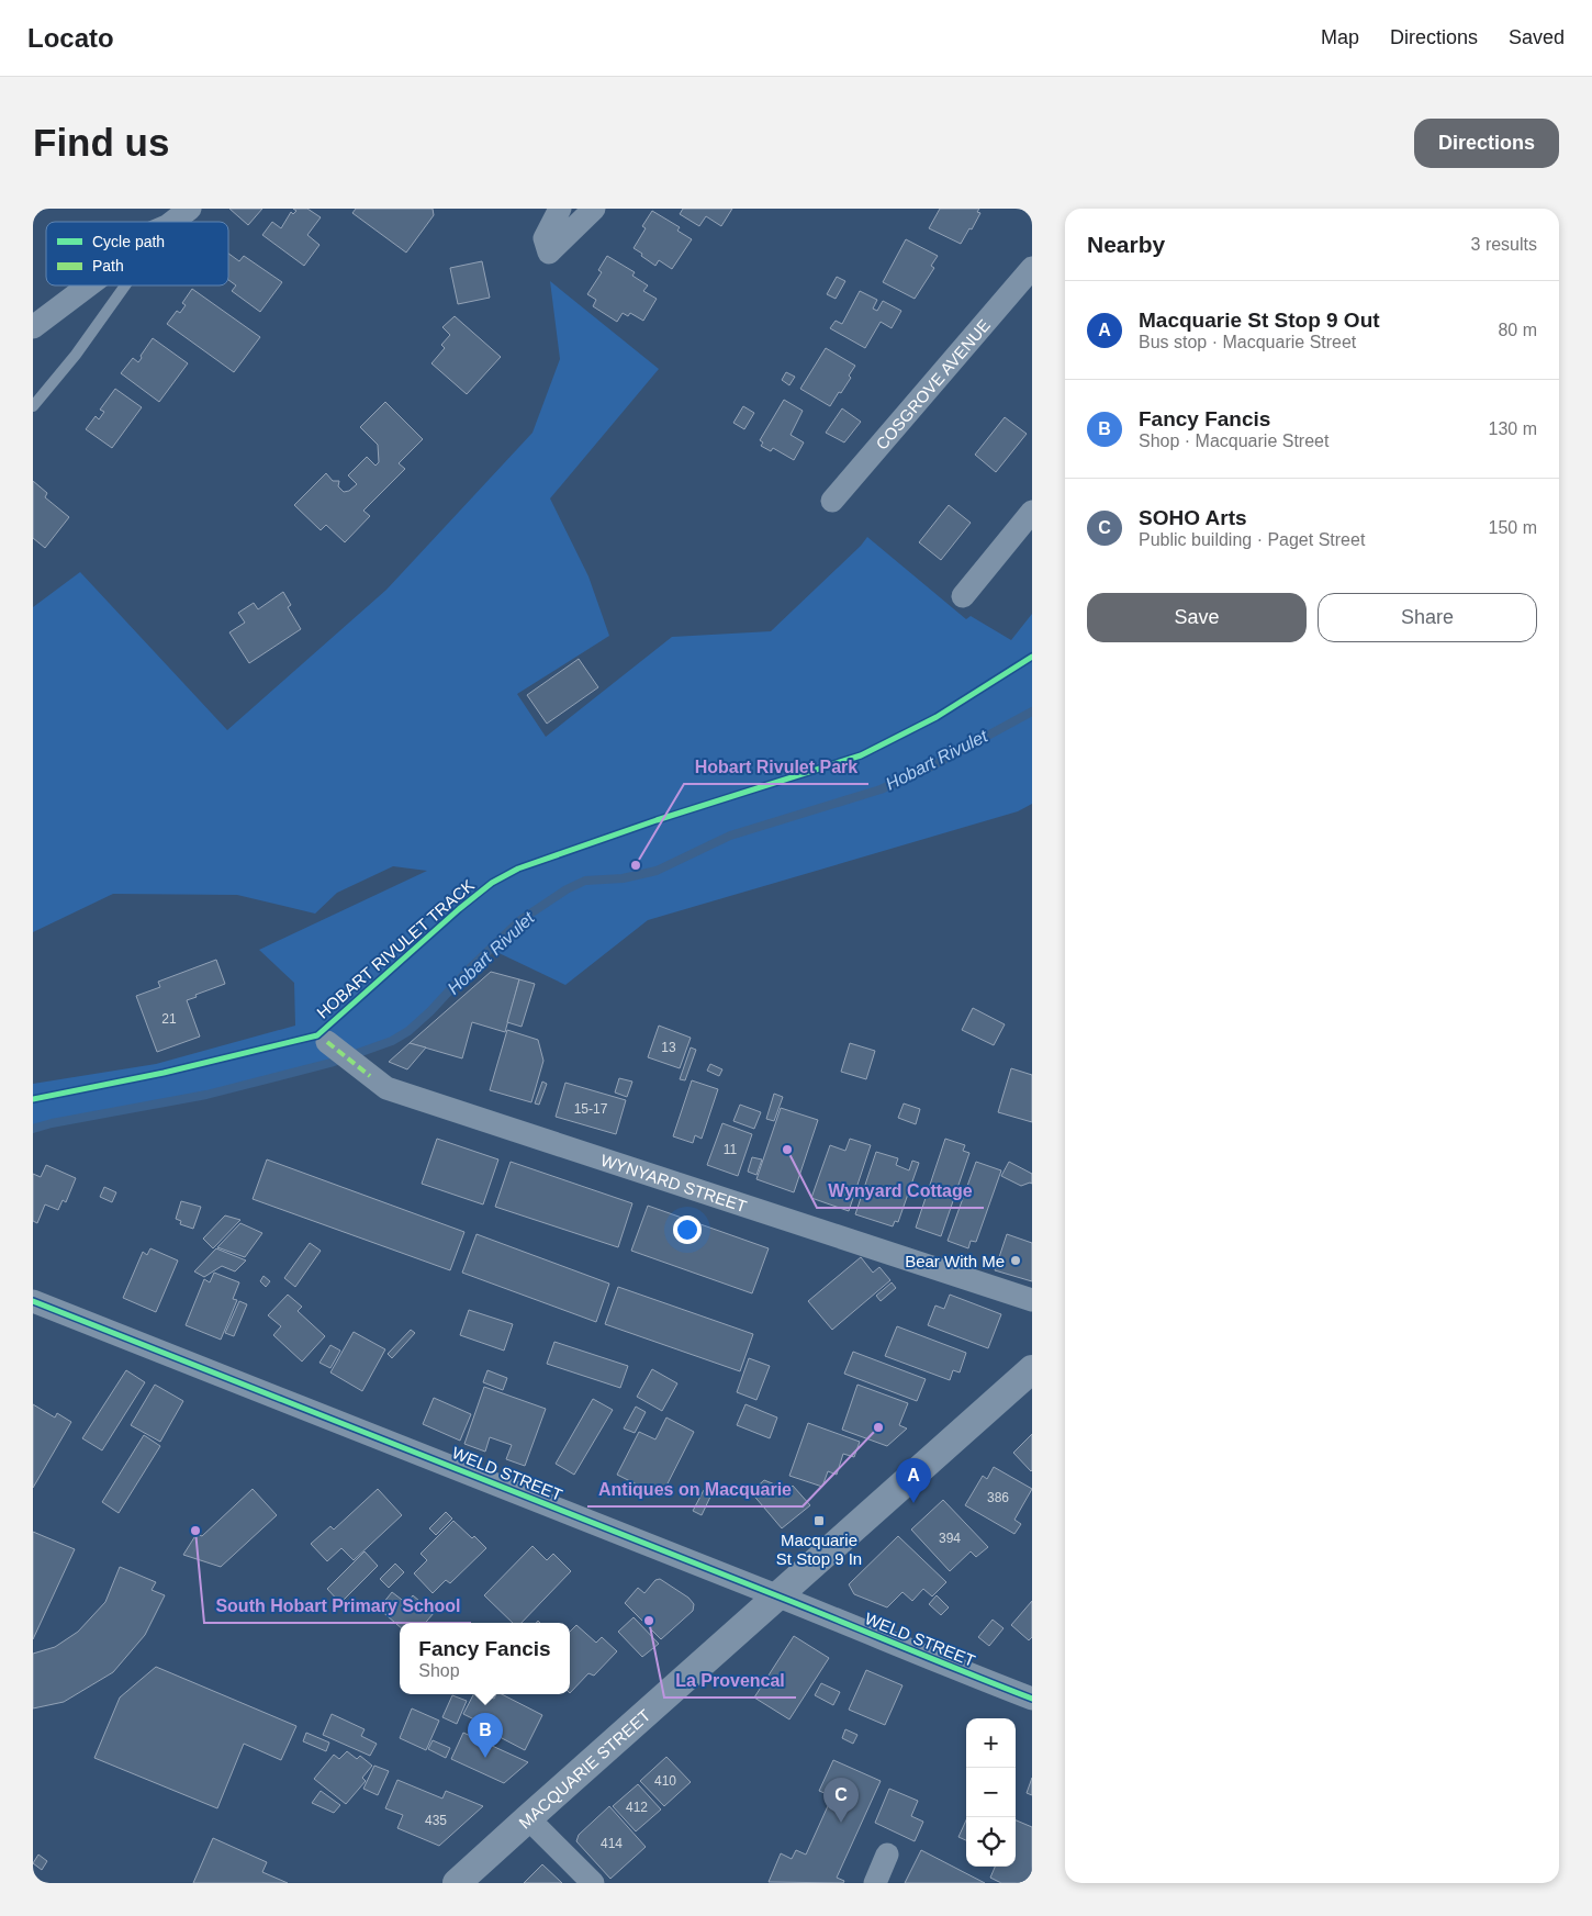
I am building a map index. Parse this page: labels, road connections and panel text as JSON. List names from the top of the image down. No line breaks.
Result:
{"streets":{"street":["COSGROVE AVENUE","WYNYARD STREET","WELD STREET","MACQUARIE STREET"],"cycle path":["HOBART RIVULET TRACK"]},"crossings":[["WELD STREET","MACQUARIE STREET"]],"water":["Hobart Rivulet"],"places":{"other":["Hobart Rivulet Park","Wynyard Cottage","Bear With Me","Antiques on Macquarie","South Hobart Primary School","La Provencal"],"transit":["Macquarie St Stop 9 In"]},"house_numbers":["21","13","15-17","11","386","394","410","412","435","414"],"legend":["Cycle path","Path"],"page":{"header":"Locato","nav":["Map","Directions","Saved"],"buttons":["Directions",["Save","Share"]],"title":"Find us","heading":["Nearby","3 results"],"list":[{"mark":"A","name":"Macquarie St Stop 9 Out","note":"Bus stop · Macquarie Street","value":"80 m"},{"mark":"B","name":"Fancy Fancis","note":"Shop · Macquarie Street","value":"130 m"},{"mark":"C","name":"SOHO Arts","note":"Public building · Paget Street","value":"150 m"}],"pins":["A","B","C"],"popup":["Fancy Fancis","Shop"],"map_buttons":["+","−"]}}
